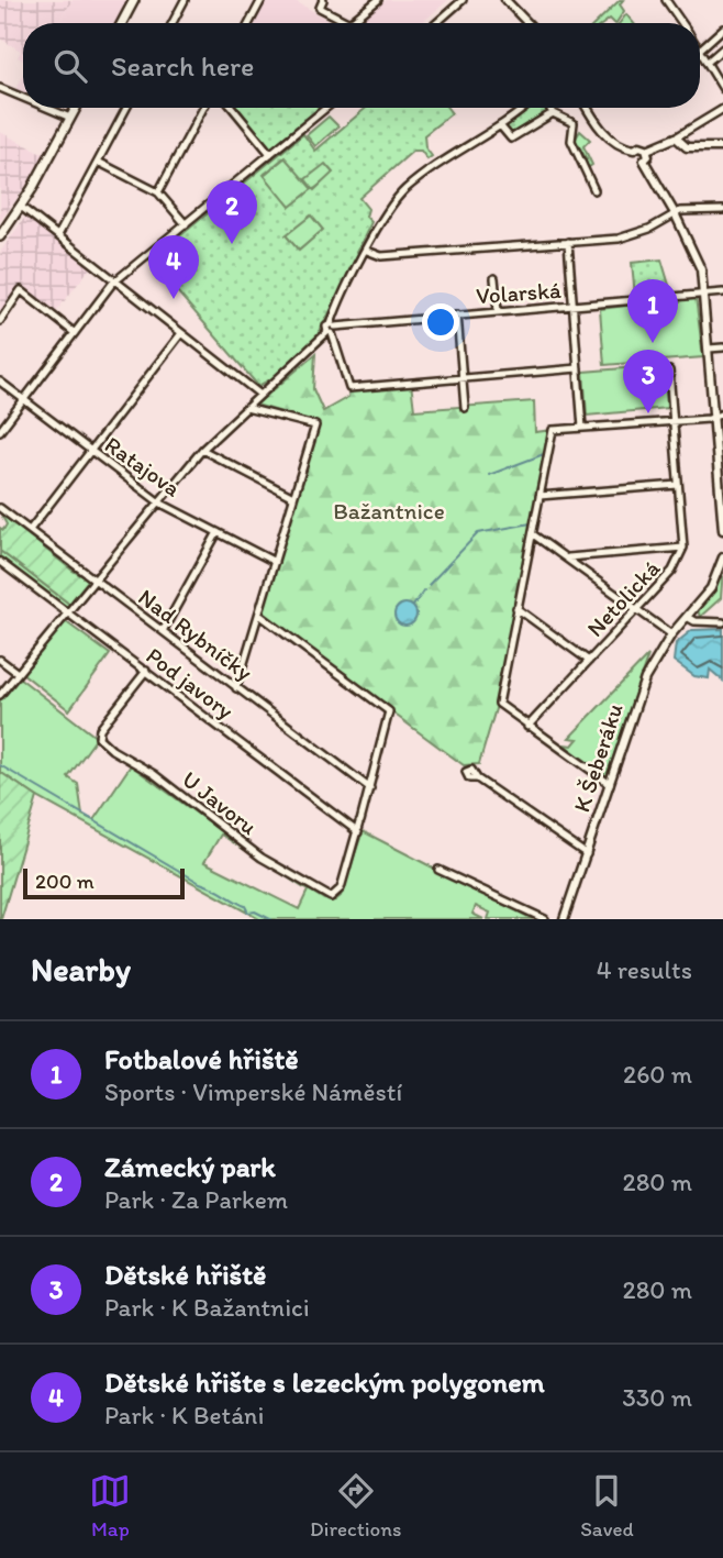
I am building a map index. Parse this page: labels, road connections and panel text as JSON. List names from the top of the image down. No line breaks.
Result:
{"streets":{"street":["Volarská","Ratajova","Netolická","Nad Rybníčky","Pod javory","K Šeberáku","U Javoru"]},"crossings":[["Pod javory","U Javoru"]],"parks":["Bažantnice"],"scale_bar":"200 m","page":{"search":"Search here","pins":["2","4","1","3"],"scale":"200 m","heading":["Nearby","4 results"],"list":[{"mark":"1","name":"Fotbalové hřiště","note":"Sports · Vimperské Náměstí","value":"260 m"},{"mark":"2","name":"Zámecký park","note":"Park · Za Parkem","value":"280 m"},{"mark":"3","name":"Dětské hřiště","note":"Park · K Bažantnici","value":"280 m"},{"mark":"4","name":"Dětské hřište s lezeckým polygonem","note":"Park · K Betáni","value":"330 m"}],"nav":["Map","Directions","Saved"]}}
